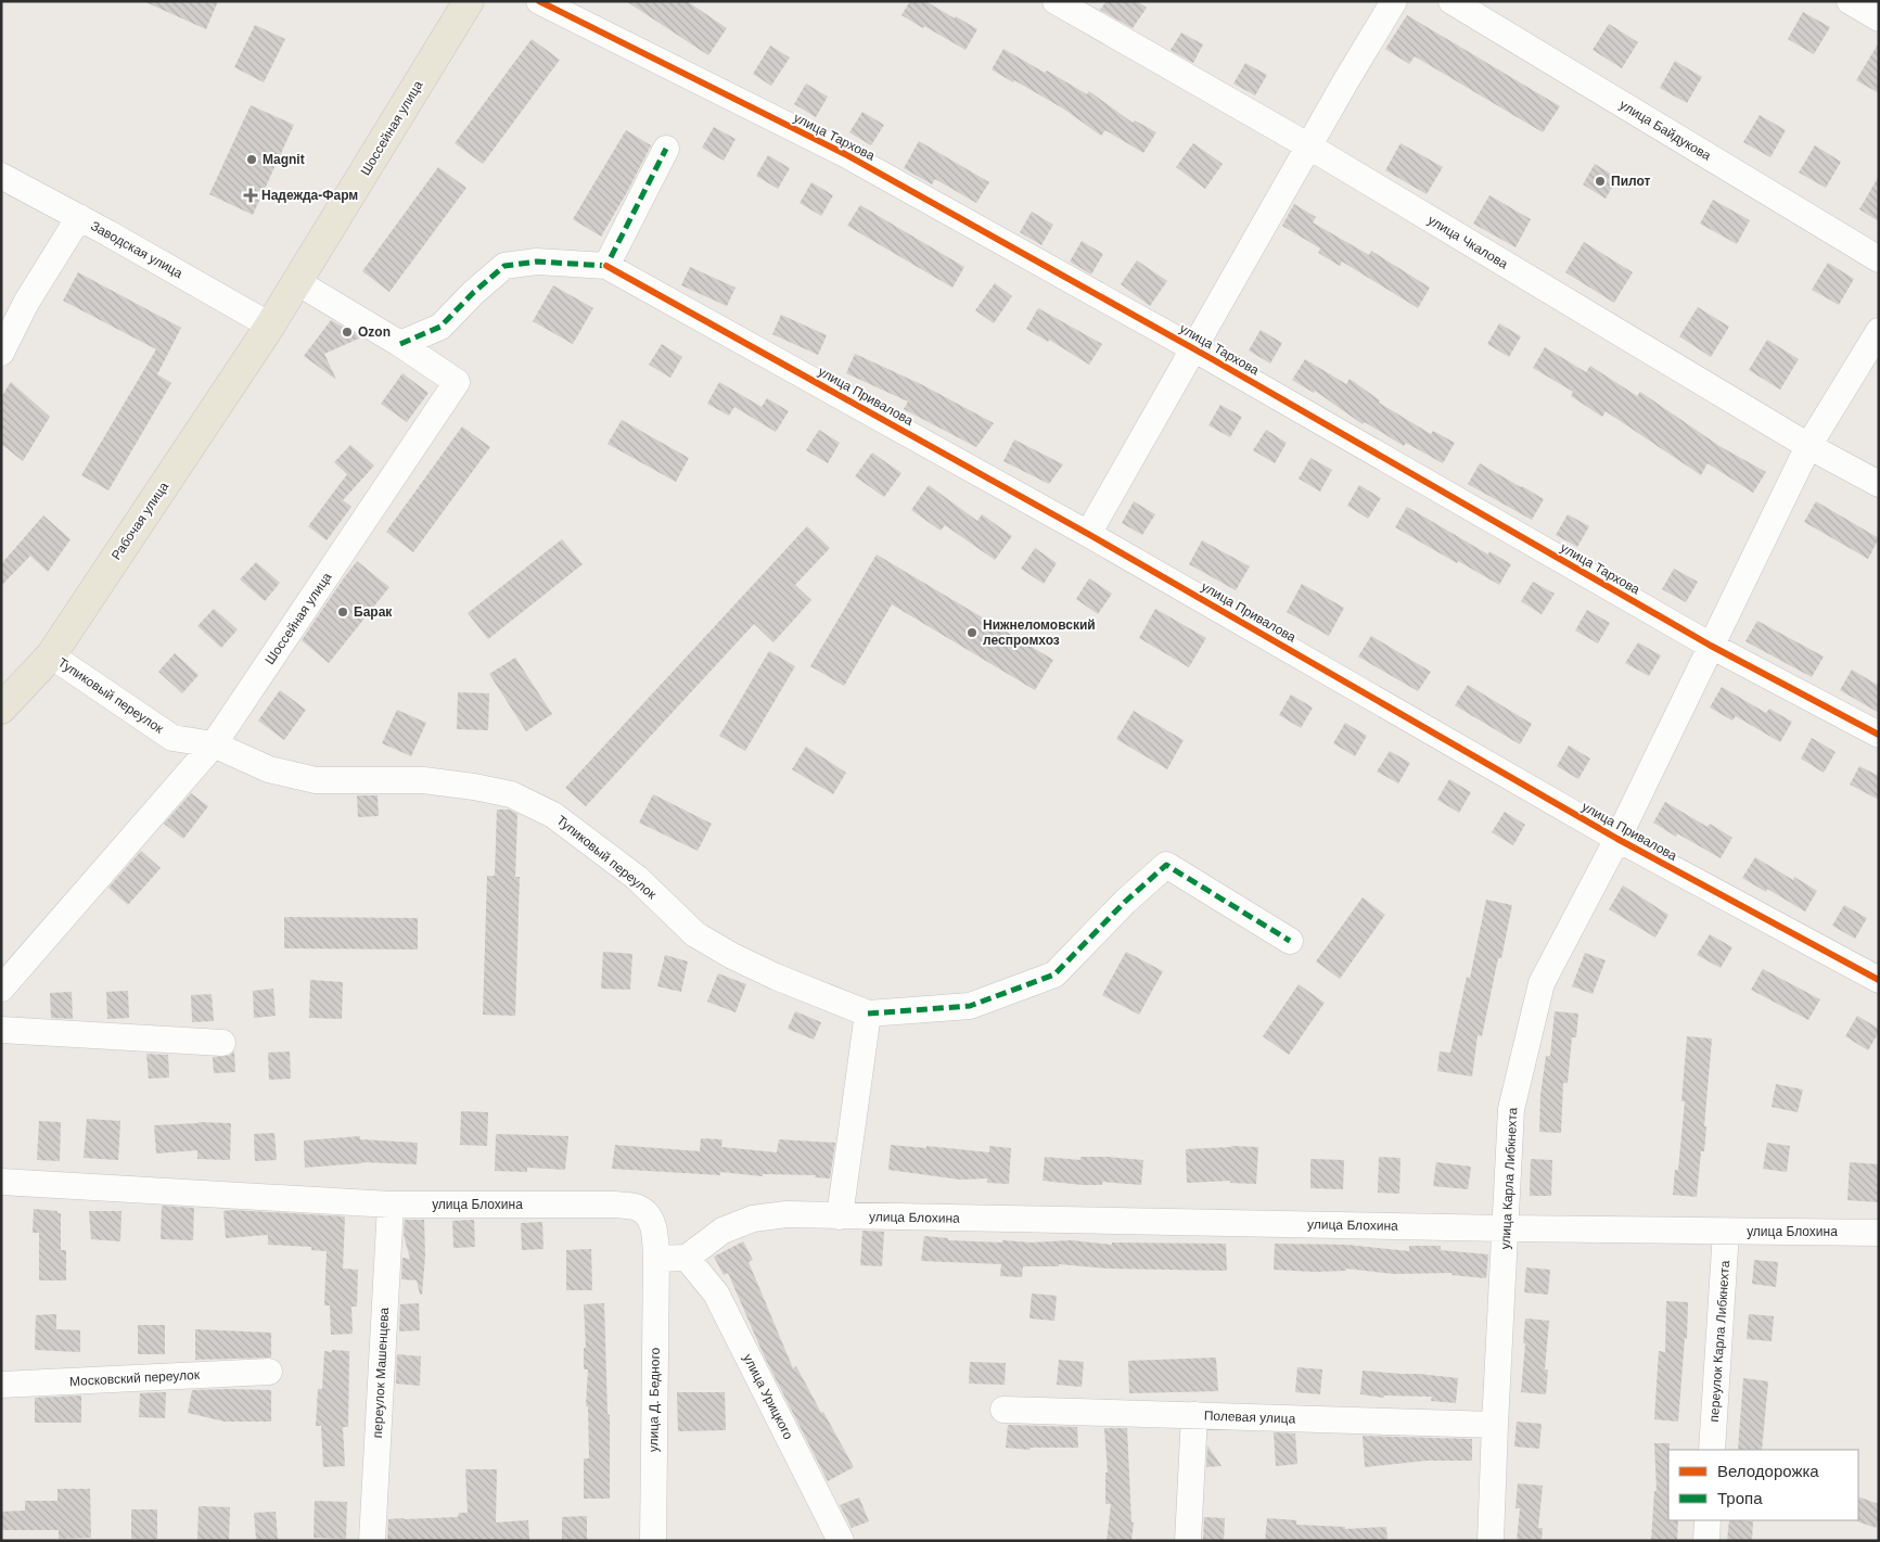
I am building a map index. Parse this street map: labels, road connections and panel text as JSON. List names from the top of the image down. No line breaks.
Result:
{"streets":{"main road":["Шоссейная улица","Рабочая улица"],"street":["улица Байдукова","улица Тархова","улица Чкалова","Заводская улица","улица Привалова","Тупиковый переулок","улица Карла Либкнехта","улица Блохина","переулок Карла Либкнехта","переулок Машенцева","Московский переулок","улица Урицкого","улица Д. Бедного","Полевая улица"]},"crossings":[["Шоссейная улица","Заводская улица"],["Шоссейная улица","Рабочая улица"],["Шоссейная улица","Тупиковый переулок"],["улица Тархова","улица Карла Либкнехта"],["улица Чкалова","улица Карла Либкнехта"],["Заводская улица","Рабочая улица"],["улица Привалова","улица Карла Либкнехта"],["Рабочая улица","Тупиковый переулок"],["улица Карла Либкнехта","улица Блохина"],["улица Карла Либкнехта","Полевая улица"],["улица Блохина","переулок Карла Либкнехта"],["улица Блохина","переулок Машенцева"],["улица Блохина","улица Урицкого"],["улица Блохина","улица Д. Бедного"]],"places":{"other":["Magnit","Пилот","Ozon","Барак","Нижнеломовский леспромхоз"],"health":["Надежда-Фарм"]},"legend":["Велодорожка","Тропа"]}
